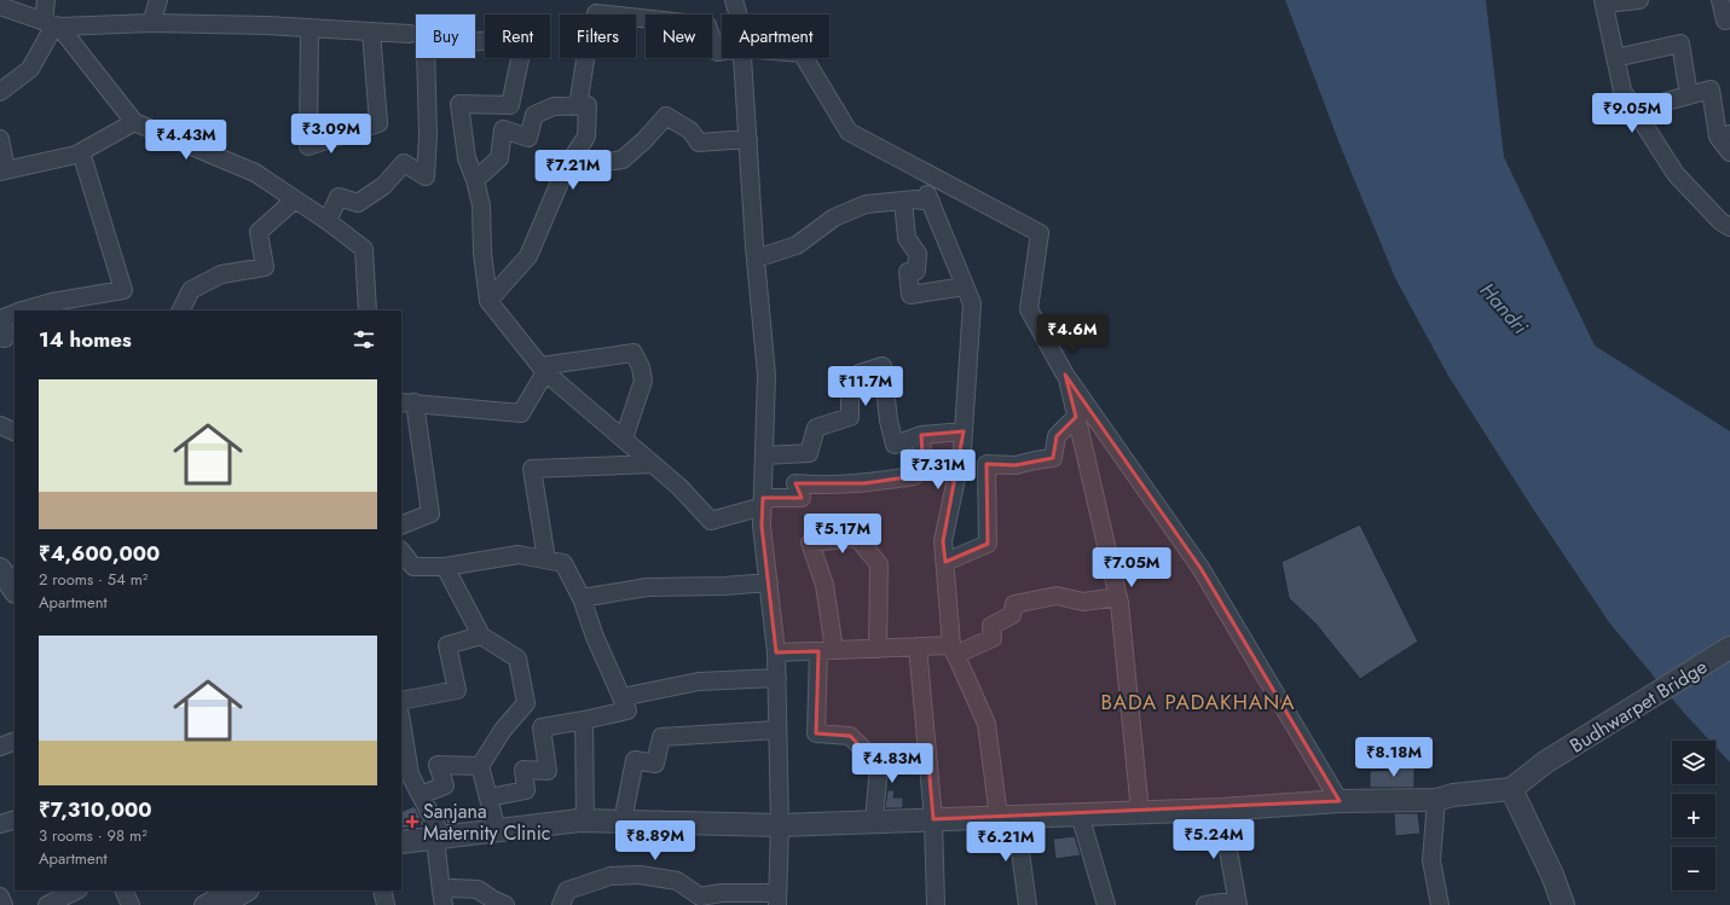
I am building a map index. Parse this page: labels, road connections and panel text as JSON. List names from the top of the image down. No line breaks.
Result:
{"streets":{"street":["Budhwarpet Bridge"]},"districts":["BADA PADAKHANA"],"water":["Handri"],"places":{"health":["Sanjana Maternity Clinic"]},"page":{"chip":["Buy","Rent","Filters","New","Apartment"],"price":["₹9.05M","₹3.09M","₹4.43M","₹7.21M","₹4.6M","₹11.7M","₹7.31M","₹5.17M","₹7.05M","₹8.18M","₹4.83M","₹5.24M","₹8.89M","₹6.21M"],"heading":"14 homes","list":[{"name":"₹4,600,000","note":"2 rooms · 54 m² · Apartment"},{"name":"₹7,310,000","note":"3 rooms · 98 m² · Apartment"}],"map_buttons":["+","−"]}}
